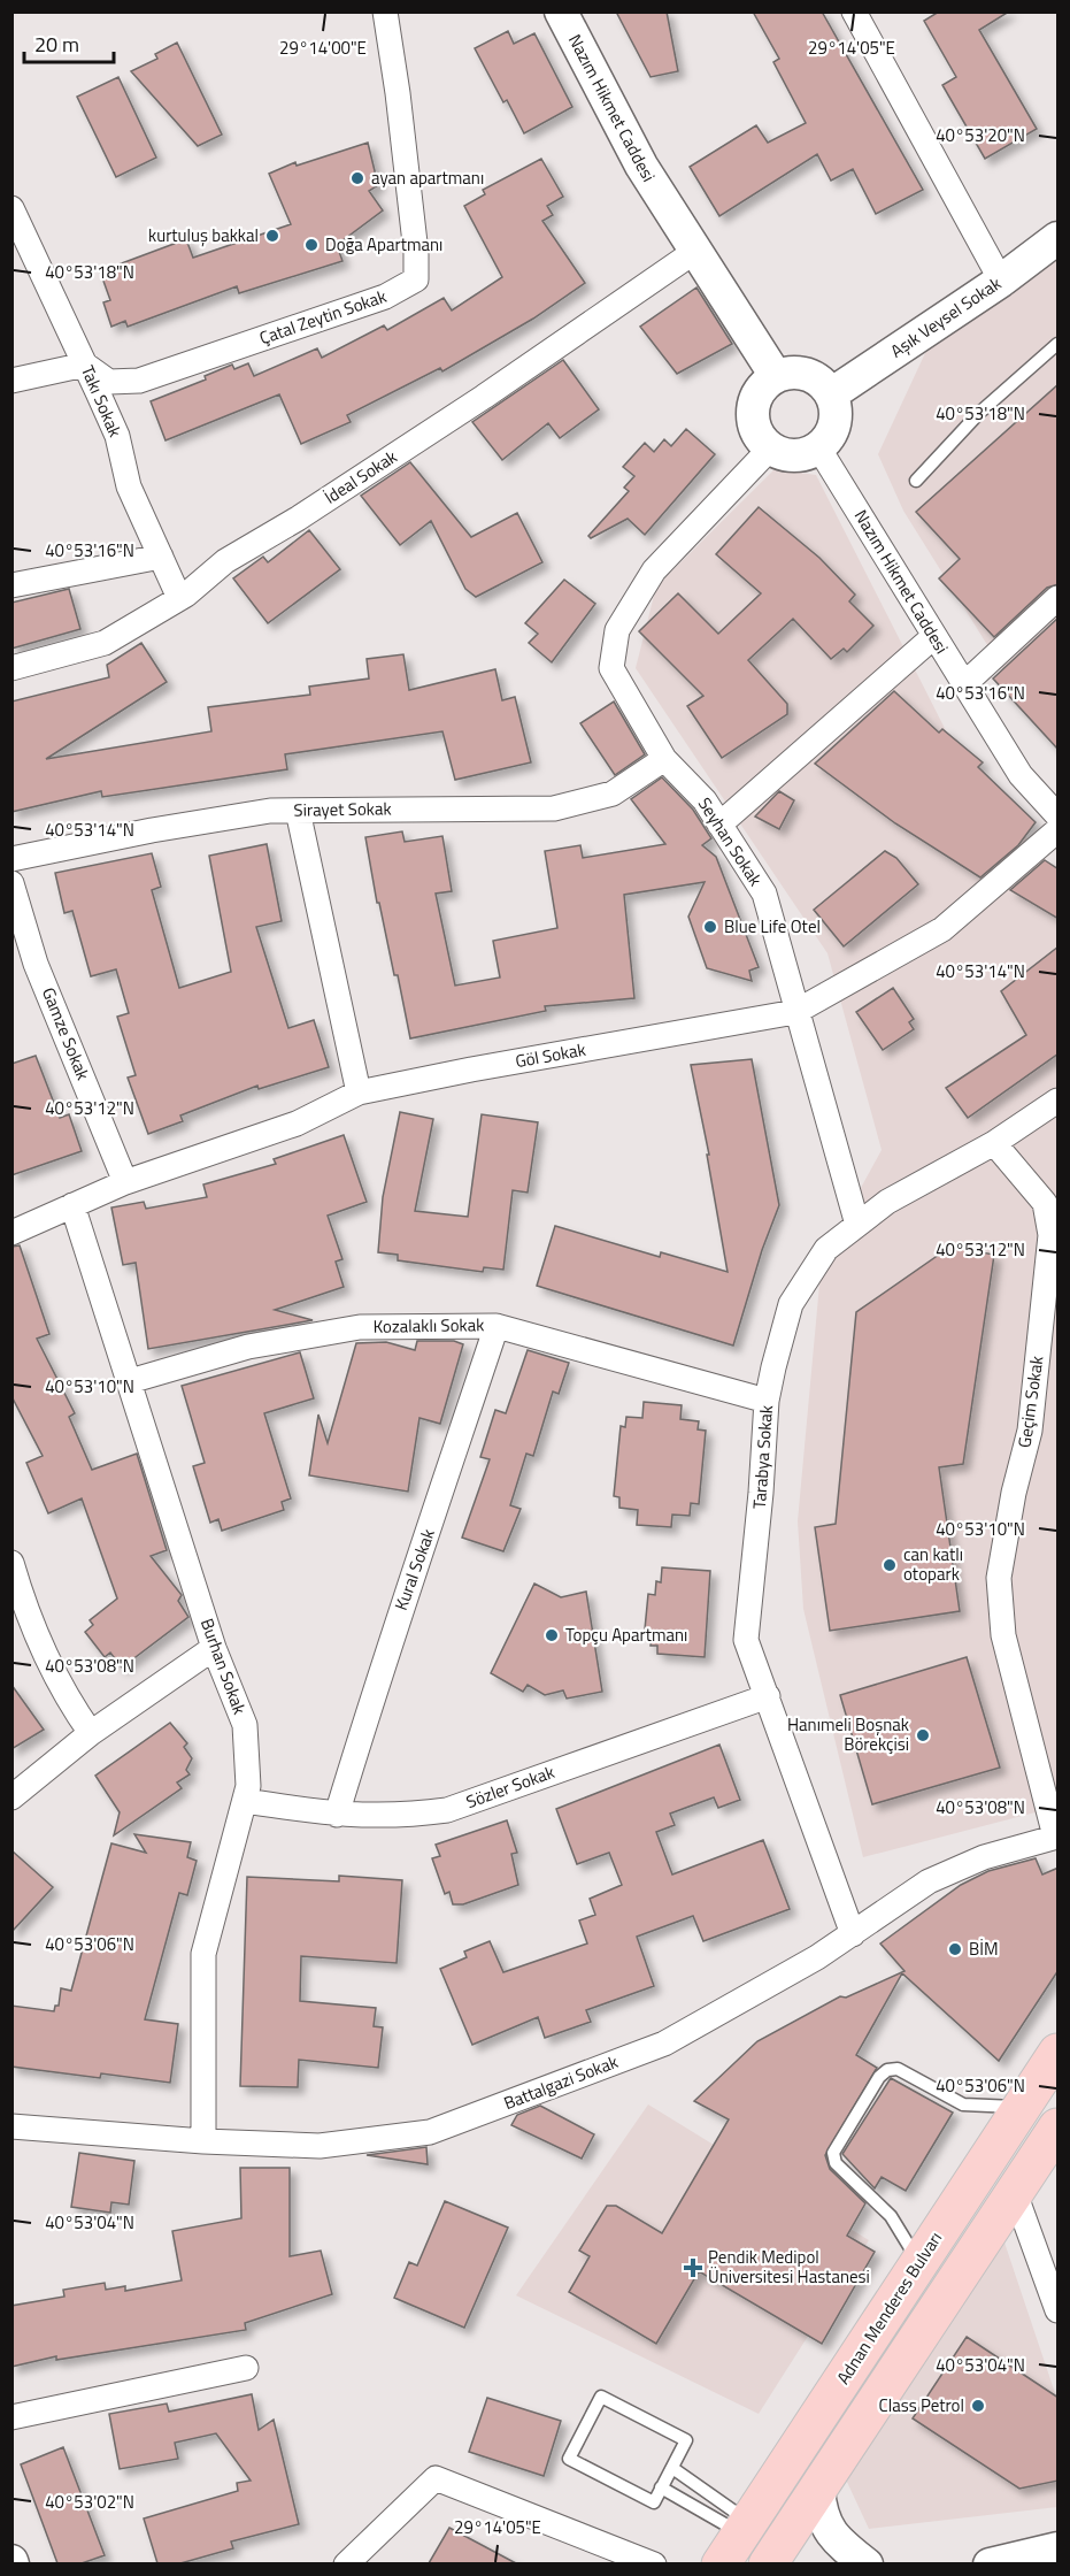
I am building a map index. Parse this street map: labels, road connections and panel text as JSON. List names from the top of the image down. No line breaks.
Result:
{"streets":{"main road":["Adnan Menderes Bulvarı"],"street":["Nazım Hikmet Caddesi","Çatal Zeytin Sokak","Aşık Veysel Sokak","Takı Sokak","İdeal Sokak","Sirayet Sokak","Seyhan Sokak","Gamze Sokak","Göl Sokak","Kozalaklı Sokak","Geçim Sokak","Tarabya Sokak","Kural Sokak","Burhan Sokak","Sözler Sokak","Battalgazi Sokak"]},"crossings":[["Nazım Hikmet Caddesi","Aşık Veysel Sokak"],["Nazım Hikmet Caddesi","İdeal Sokak"],["Nazım Hikmet Caddesi","Seyhan Sokak"],["Çatal Zeytin Sokak","Takı Sokak"],["Aşık Veysel Sokak","Seyhan Sokak"],["Takı Sokak","İdeal Sokak"],["Sirayet Sokak","Seyhan Sokak"],["Seyhan Sokak","Göl Sokak"],["Seyhan Sokak","Tarabya Sokak"],["Gamze Sokak","Göl Sokak"],["Göl Sokak","Burhan Sokak"],["Kozalaklı Sokak","Tarabya Sokak"],["Kozalaklı Sokak","Kural Sokak"],["Kozalaklı Sokak","Burhan Sokak"],["Geçim Sokak","Tarabya Sokak"],["Geçim Sokak","Battalgazi Sokak"],["Tarabya Sokak","Sözler Sokak"],["Tarabya Sokak","Battalgazi Sokak"],["Kural Sokak","Sözler Sokak"],["Burhan Sokak","Sözler Sokak"],["Burhan Sokak","Battalgazi Sokak"]],"places":{"other":["ayan apartmanı","kurtuluş bakkal","Doğa Apartmanı","Blue Life Otel","can katlı otopark","Topçu Apartmanı","Hanımeli Boşnak Börekçisi","BİM","Class Petrol"],"health":["Pendik Medipol Üniversitesi Hastanesi"]},"scale_bar":"20 m","coordinates":["29°14'00\"E","29°14'05\"E","40°53'20\"N","40°53'18\"N","40°53'16\"N","40°53'14\"N","40°53'12\"N","40°53'10\"N","40°53'08\"N","40°53'06\"N","40°53'04\"N","40°53'02\"N"]}
